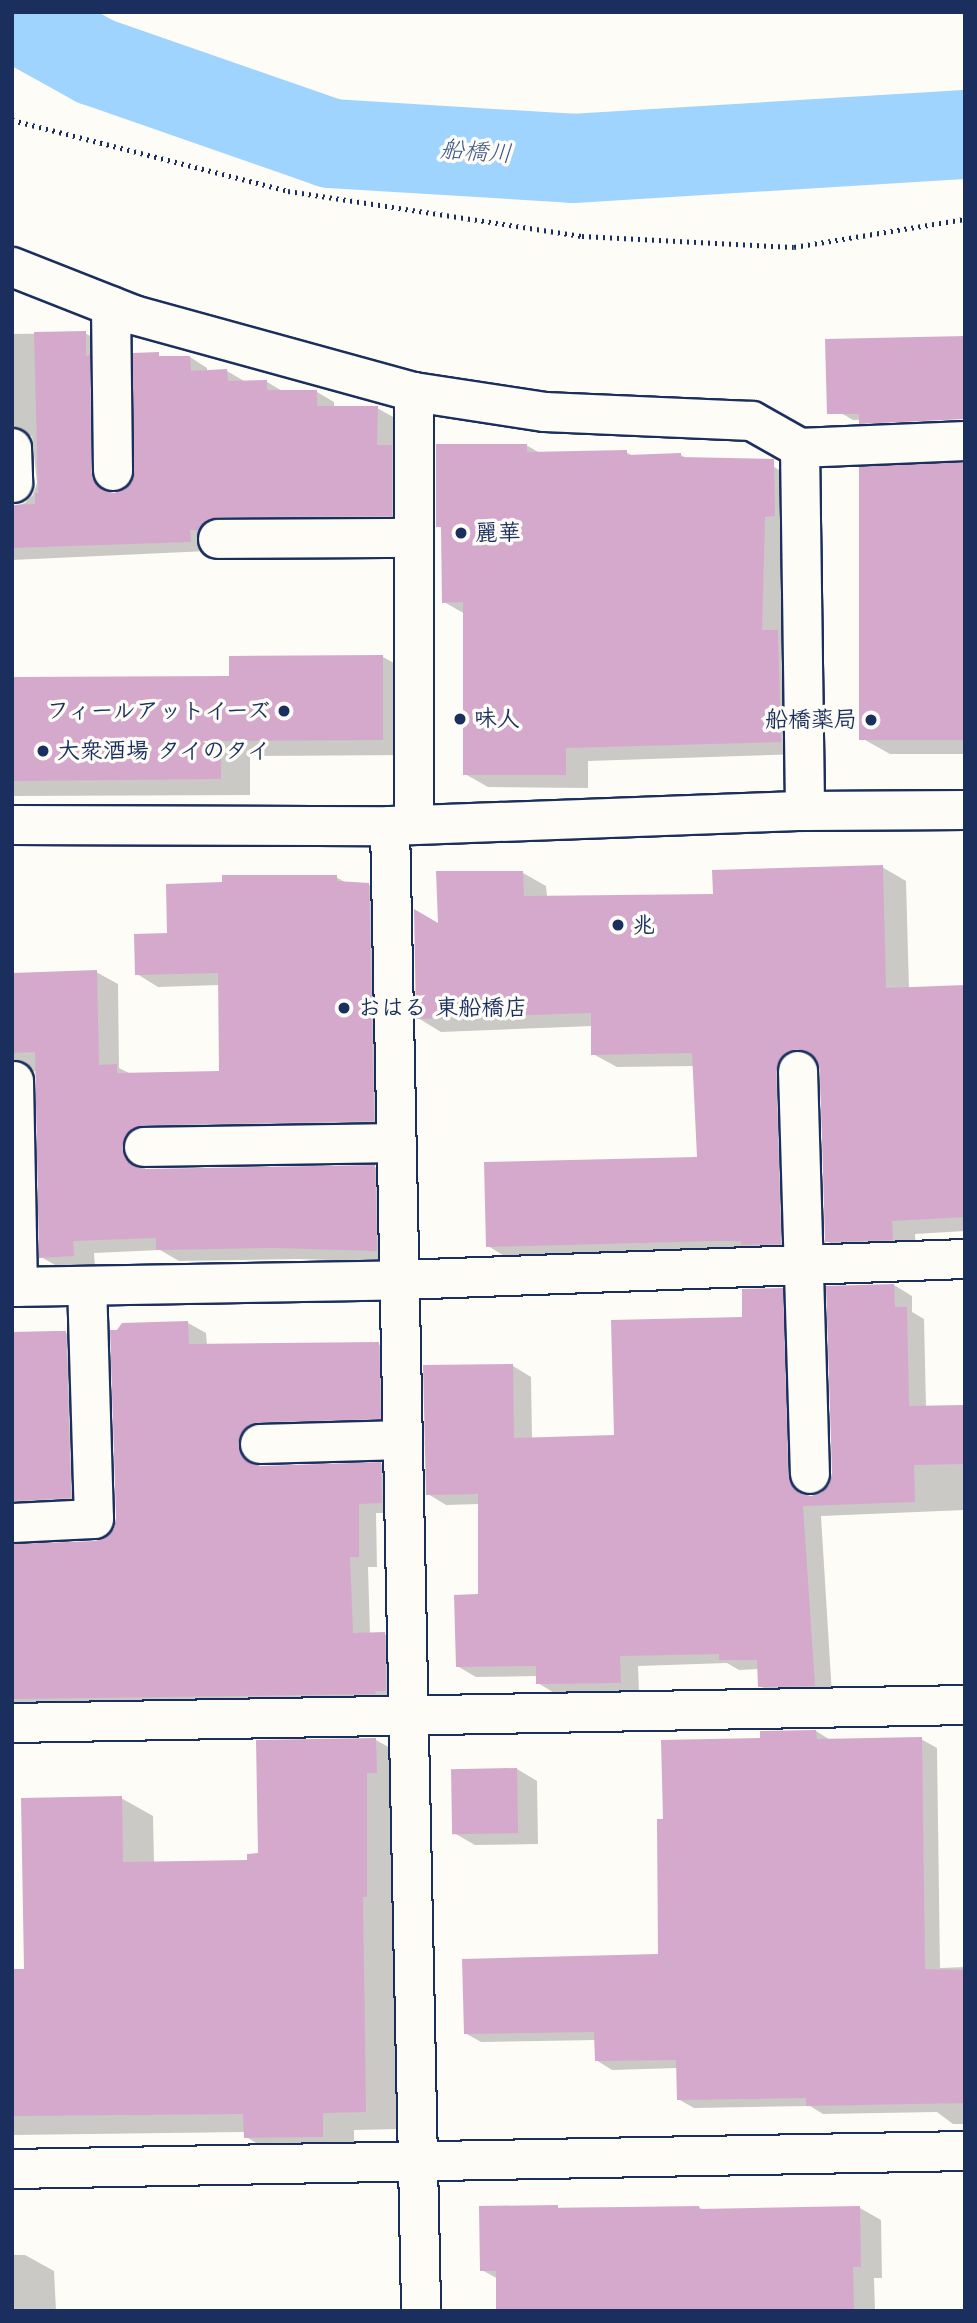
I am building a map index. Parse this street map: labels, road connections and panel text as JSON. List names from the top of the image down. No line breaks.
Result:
{"water":["船橋川"],"places":["麗華","フィールアットイーズ","味人","船橋薬局","大衆酒場 タイのタイ","兆","おはる 東船橋店"]}
